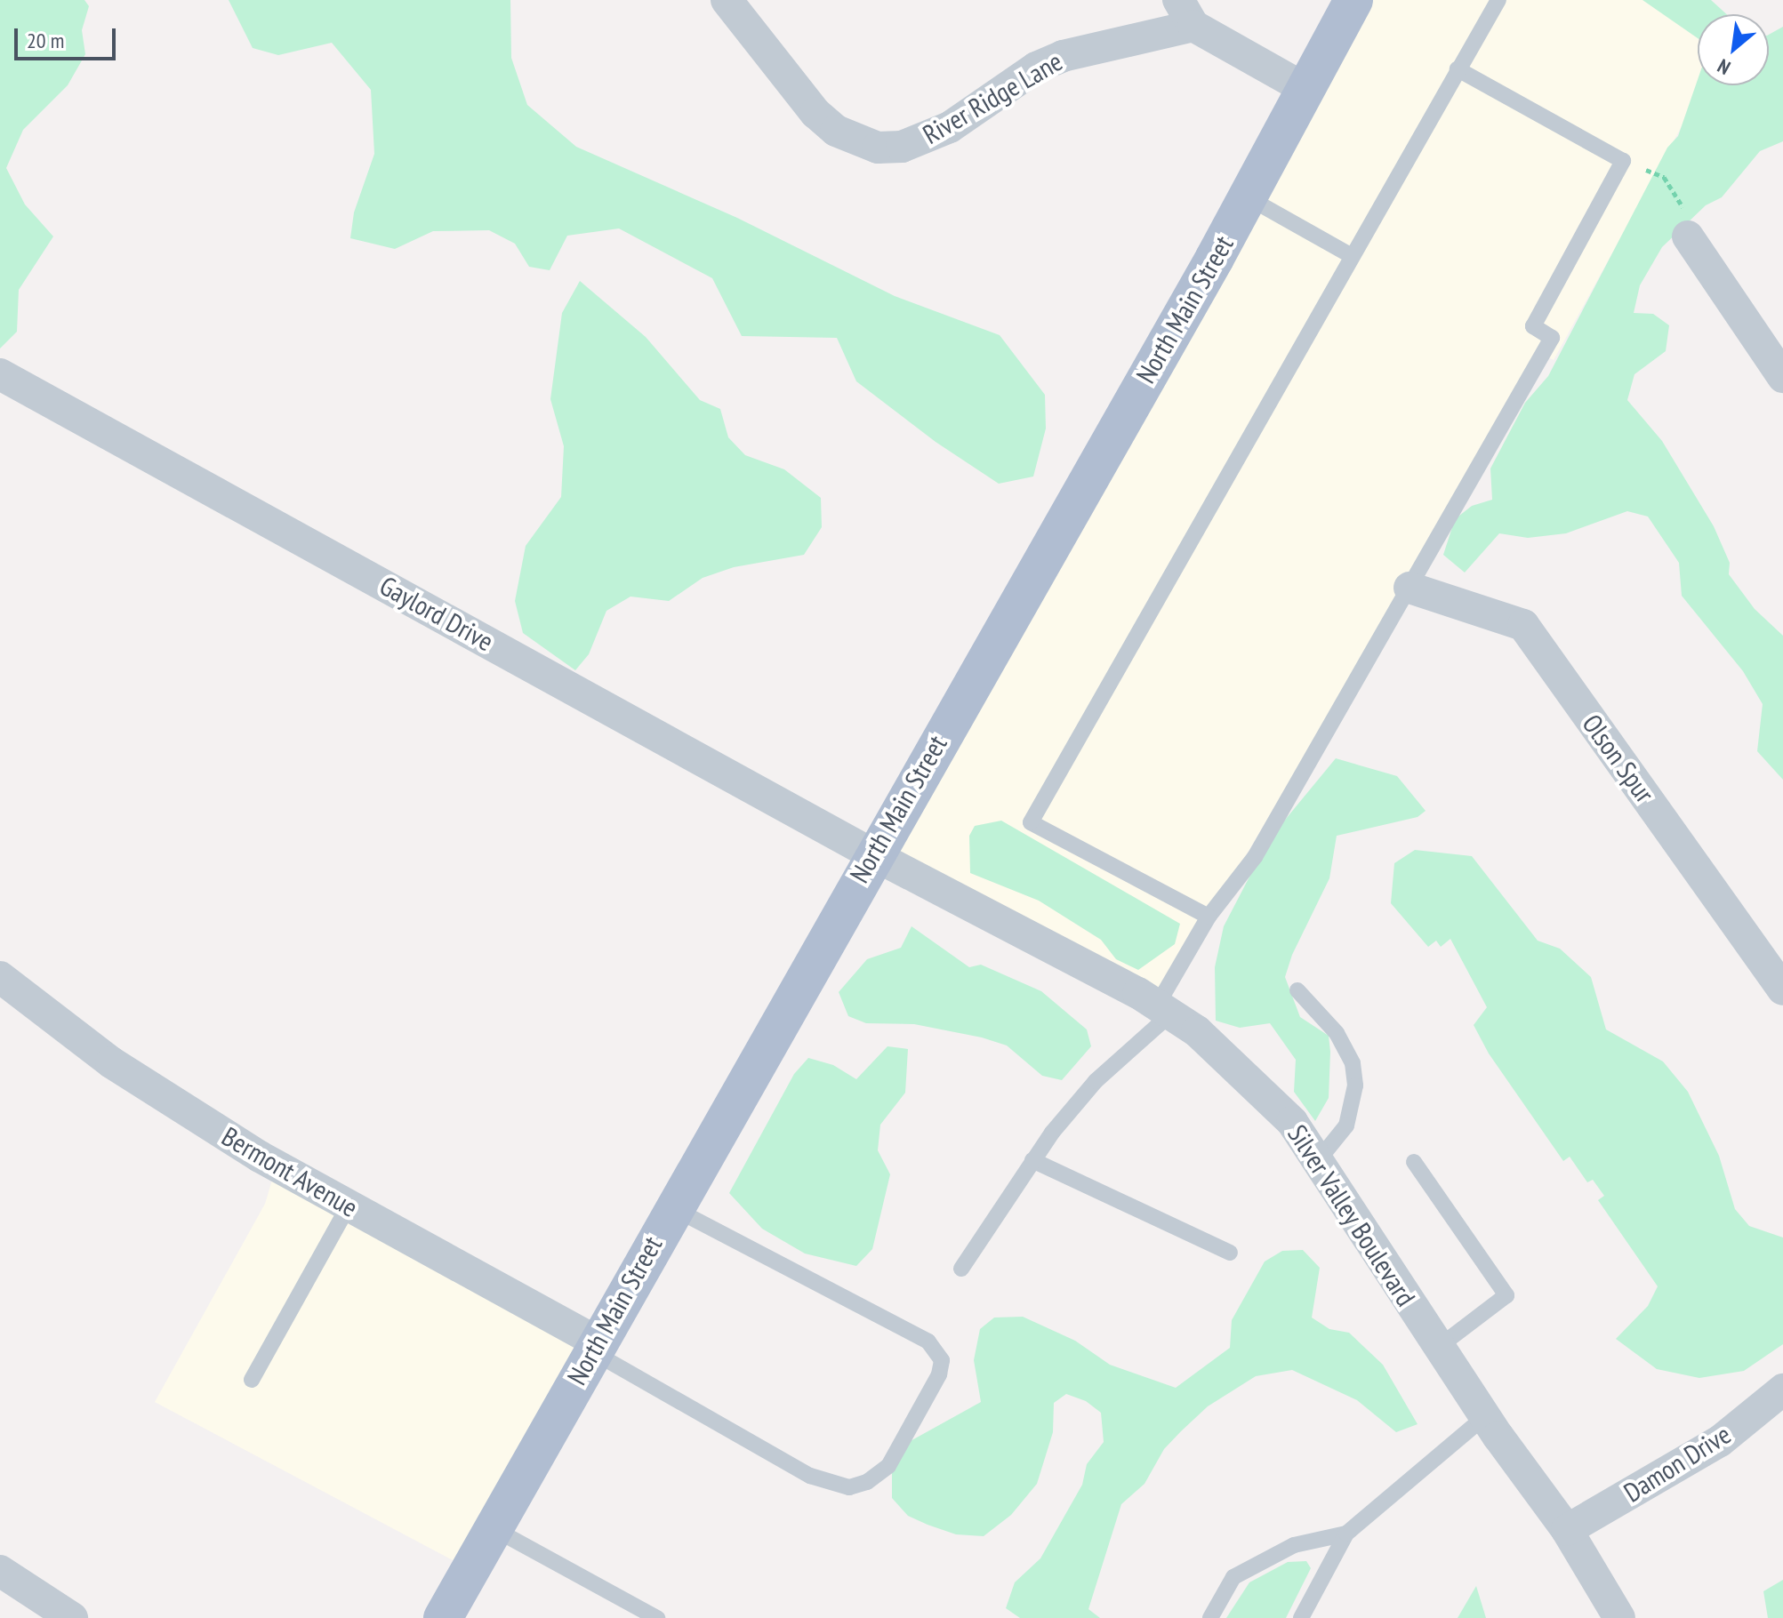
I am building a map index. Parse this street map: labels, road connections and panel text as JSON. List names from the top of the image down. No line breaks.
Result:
{"streets":{"main road":["North Main Street"],"street":["River Ridge Lane","Gaylord Drive","Olson Spur","Bermont Avenue","Silver Valley Boulevard","Damon Drive"]},"crossings":[["River Ridge Lane","North Main Street"],["North Main Street","Gaylord Drive"],["North Main Street","Bermont Avenue"],["North Main Street","Silver Valley Boulevard"],["Gaylord Drive","Silver Valley Boulevard"],["Silver Valley Boulevard","Damon Drive"]],"scale_bar":"20 m","north":"bottom left"}
